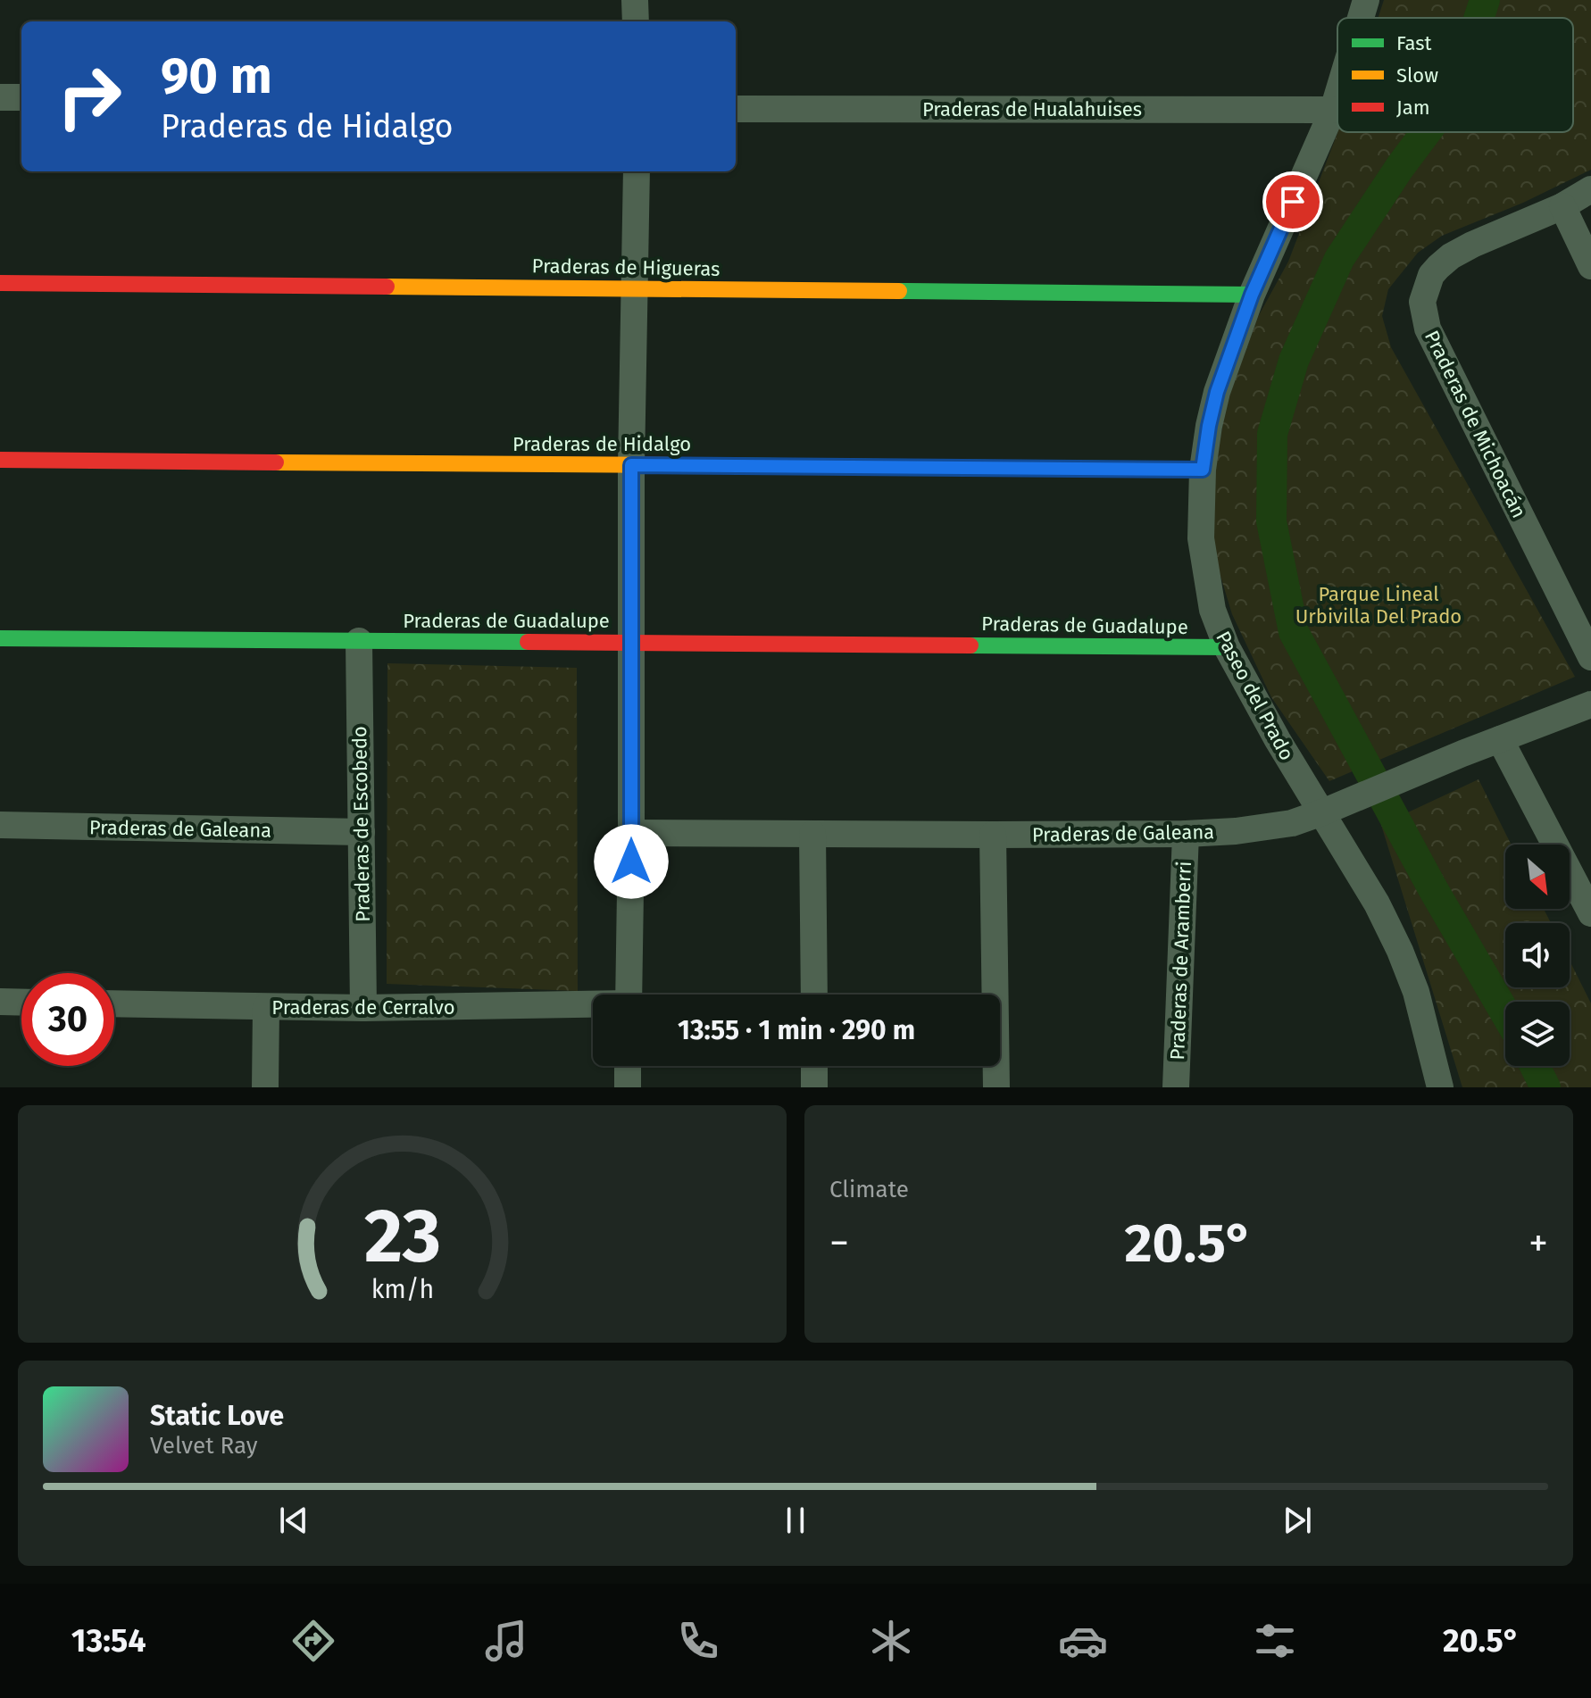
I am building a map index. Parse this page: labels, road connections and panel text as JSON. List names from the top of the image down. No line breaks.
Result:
{"streets":{"street":["Praderas de Hualahuises","Praderas de Higueras","Praderas de Michoacán","Praderas de Hidalgo","Praderas de Guadalupe","Paseo del Prado","Praderas de Escobedo","Praderas de Galeana","Praderas de Aramberri","Praderas de Cerralvo"]},"crossings":[["Praderas de Hualahuises","Paseo del Prado"],["Praderas de Higueras","Paseo del Prado"],["Praderas de Hidalgo","Paseo del Prado"],["Praderas de Guadalupe","Paseo del Prado"],["Praderas de Guadalupe","Praderas de Escobedo"],["Paseo del Prado","Praderas de Galeana"],["Praderas de Escobedo","Praderas de Galeana"],["Praderas de Escobedo","Praderas de Cerralvo"],["Praderas de Galeana","Praderas de Aramberri"]],"parks":["Parque Lineal Urbivilla Del Prado"],"legend":["Fast","Slow","Jam"],"north":"bottom right","page":{"turn":["90 m","Praderas de Hidalgo"],"limit":"30","trip":"13:55 · 1 min · 290 m","tile":"Climate","heat":["−","20.5°","+"],"song":["Static Love","Velvet Ray"],"tabs":["13:54","20.5°"],"gauge":["23","km/h"]}}
